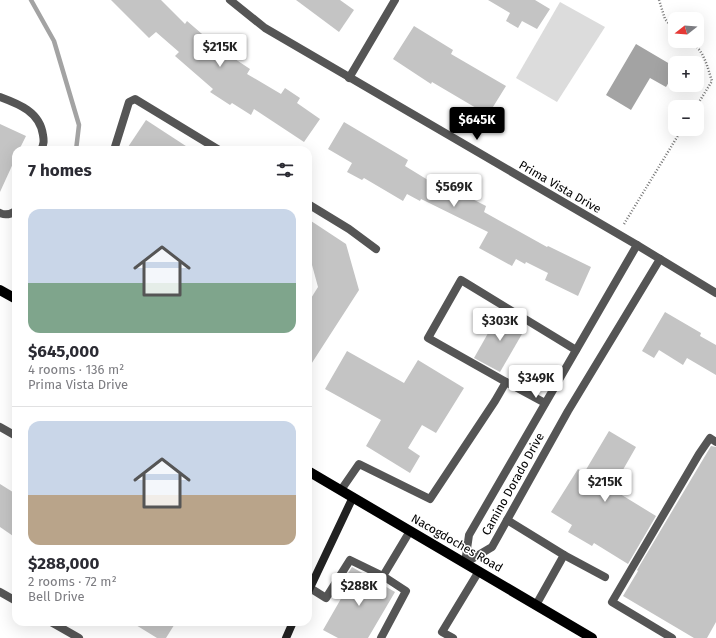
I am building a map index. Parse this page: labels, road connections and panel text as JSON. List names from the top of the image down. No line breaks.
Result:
{"streets":{"main road":["Nacogdoches Road"],"street":["Prima Vista Drive","Camino Dorado Drive"]},"crossings":[["Prima Vista Drive","Camino Dorado Drive"],["Camino Dorado Drive","Nacogdoches Road"]],"north":"left","page":{"map_buttons":["+","−"],"price":["$215K","$645K","$569K","$303K","$349K","$215K","$288K"],"heading":"7 homes","list":[{"name":"$645,000","note":"4 rooms · 136 m² · Prima Vista Drive"},{"name":"$288,000","note":"2 rooms · 72 m² · Bell Drive"}]}}
